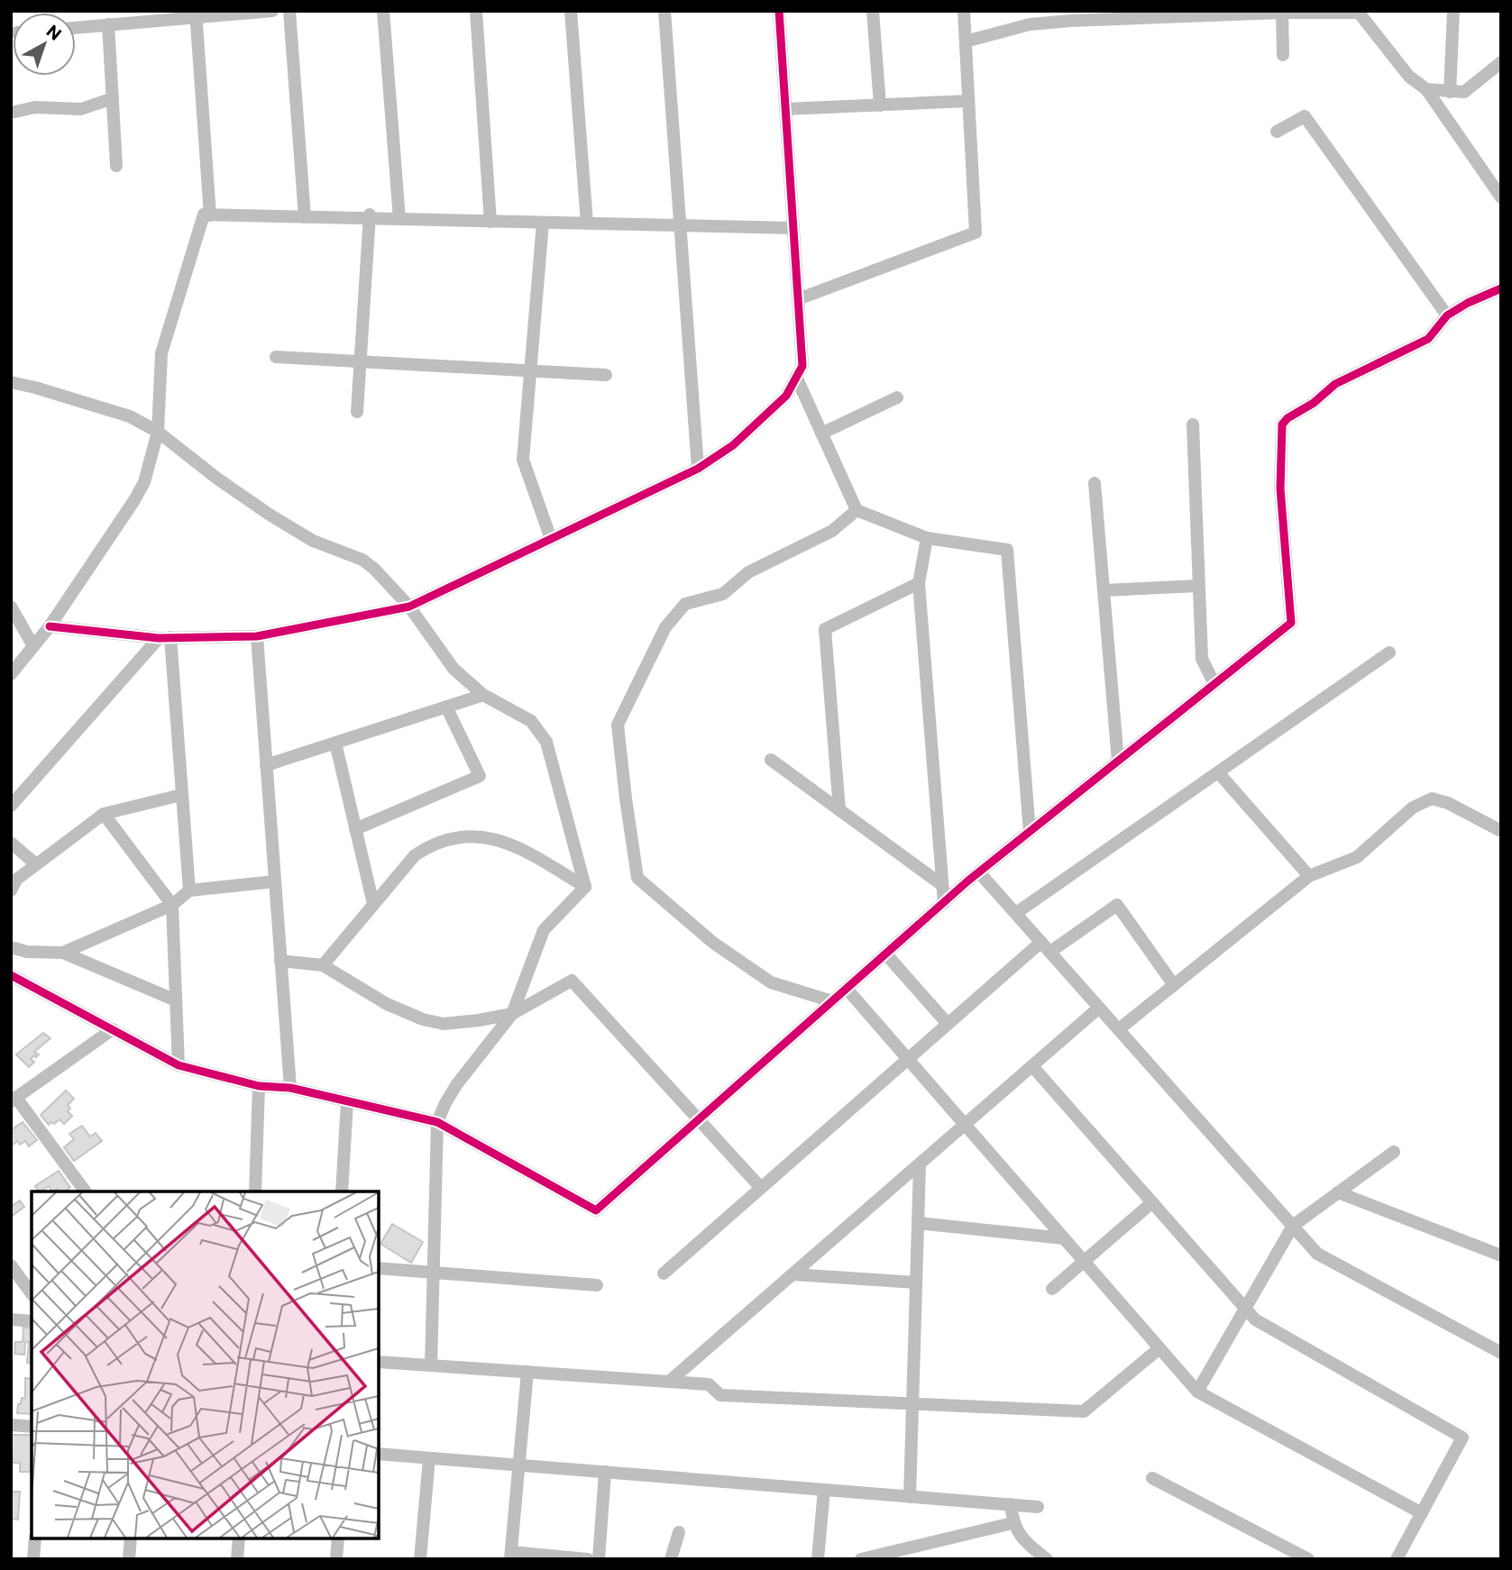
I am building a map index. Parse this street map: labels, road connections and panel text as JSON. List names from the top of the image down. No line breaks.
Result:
{"north":"top right"}
